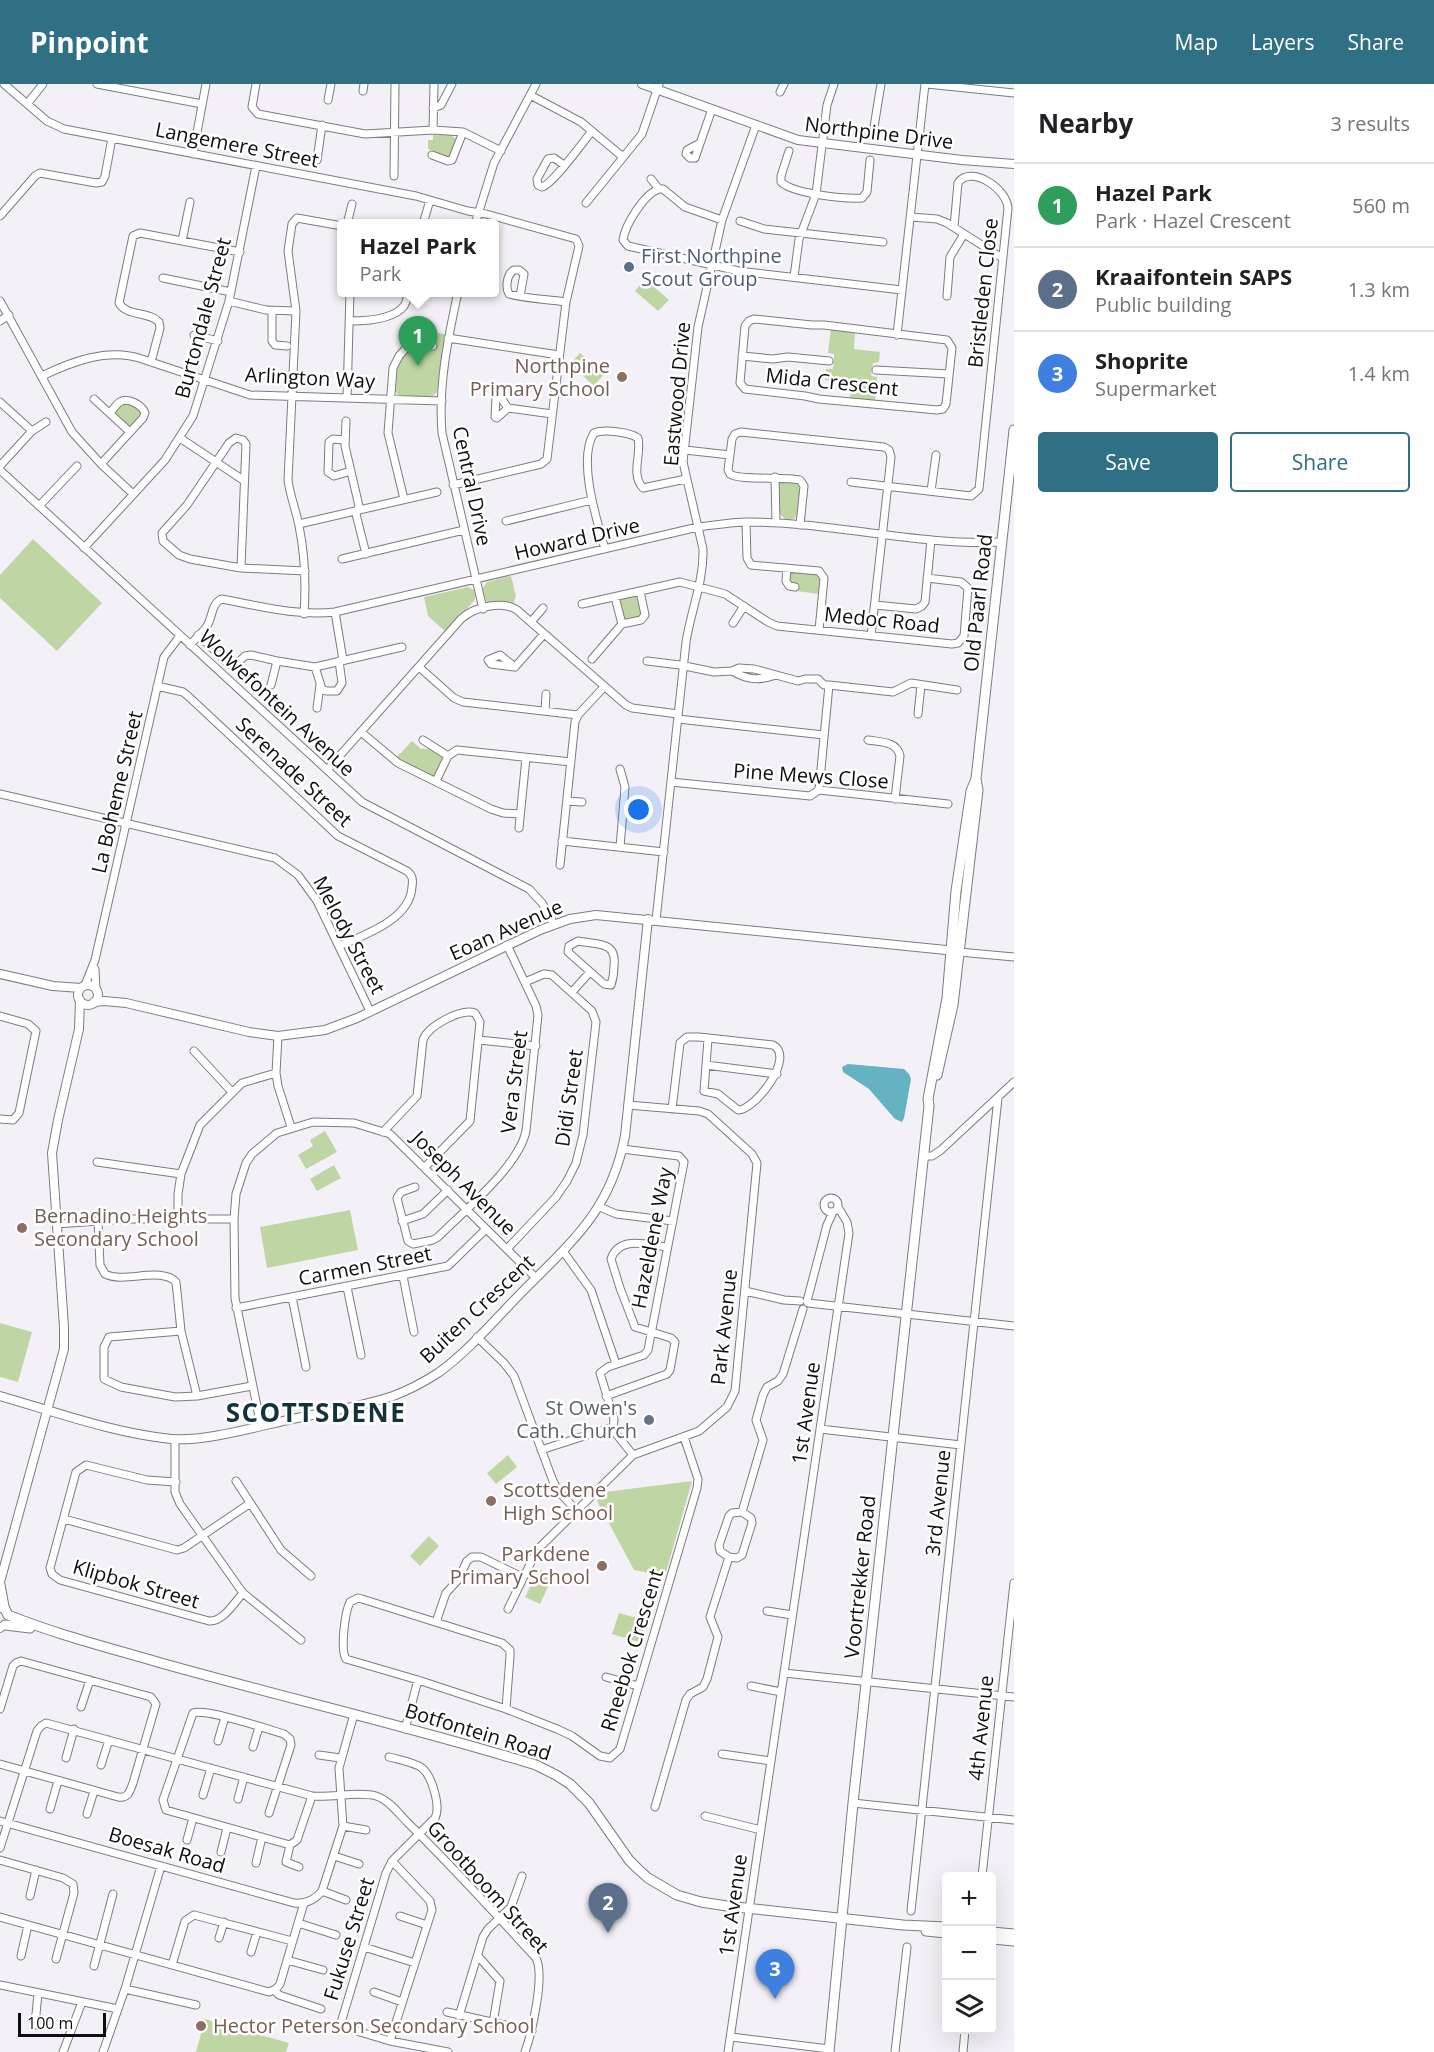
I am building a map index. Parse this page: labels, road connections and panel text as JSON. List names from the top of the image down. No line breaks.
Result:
{"streets":{"main road":["Old Paarl Road","Voortrekker Road","Botfontein Road"],"street":["Northpine Drive","Langemere Street","Bristleden Close","Burtondale Street","Arlington Way","Mida Crescent","Eastwood Drive","Central Drive","Howard Drive","Medoc Road","Wolwefontein Avenue","Serenade Street","Pine Mews Close","La Boheme Street","Eoan Avenue","Melody Street","Vera Street","Didi Street","Joseph Avenue","Hazeldene Way","Carmen Street","Buiten Crescent","Park Avenue","1st Avenue","3rd Avenue","Klipbok Street","Rheebok Crescent","4th Avenue","Boesak Road","Grootboom Street","Fukuse Street"]},"crossings":[["Northpine Drive","Eastwood Drive"],["Langemere Street","Burtondale Street"],["Burtondale Street","Arlington Way"],["Burtondale Street","Wolwefontein Avenue"],["Arlington Way","Central Drive"],["Eastwood Drive","Howard Drive"],["Eastwood Drive","Medoc Road"],["Eastwood Drive","Pine Mews Close"],["Eastwood Drive","Eoan Avenue"],["Eastwood Drive","Buiten Crescent"],["Central Drive","Howard Drive"],["Howard Drive","Old Paarl Road"],["Howard Drive","Wolwefontein Avenue"],["Old Paarl Road","Eoan Avenue"],["Old Paarl Road","Voortrekker Road"],["Wolwefontein Avenue","La Boheme Street"],["Wolwefontein Avenue","Eoan Avenue"],["Serenade Street","La Boheme Street"],["Serenade Street","Melody Street"],["La Boheme Street","Eoan Avenue"],["La Boheme Street","Melody Street"],["Eoan Avenue","Melody Street"],["Eoan Avenue","Vera Street"],["Eoan Avenue","Buiten Crescent"],["Eoan Avenue","Voortrekker Road"],["Vera Street","Didi Street"],["Vera Street","Joseph Avenue"],["Didi Street","Joseph Avenue"],["Joseph Avenue","Carmen Street"],["Joseph Avenue","Buiten Crescent"],["Hazeldene Way","Buiten Crescent"],["Buiten Crescent","Park Avenue"],["Park Avenue","Rheebok Crescent"],["1st Avenue","Botfontein Road"],["Voortrekker Road","Botfontein Road"],["Grootboom Street","Fukuse Street"]],"districts":["SCOTTSDENE"],"places":["First Northpine Scout Group","Northpine Primary School","Bernadino Heights Secondary School","St Owen's Cath. Church","Scottsdene High School","Parkdene Primary School","Hector Peterson Secondary School"],"scale_bar":"100 m","page":{"header":"Pinpoint","nav":["Map","Layers","Share"],"heading":["Nearby","3 results"],"list":[{"mark":"1","name":"Hazel Park","note":"Park · Hazel Crescent","value":"560 m"},{"mark":"2","name":"Kraaifontein SAPS","note":"Public building","value":"1.3 km"},{"mark":"3","name":"Shoprite","note":"Supermarket","value":"1.4 km"}],"popup":["Hazel Park","Park"],"pins":["1","2","3"],"buttons":["Save","Share"],"map_buttons":["+","−"],"scale":"100 m"}}
